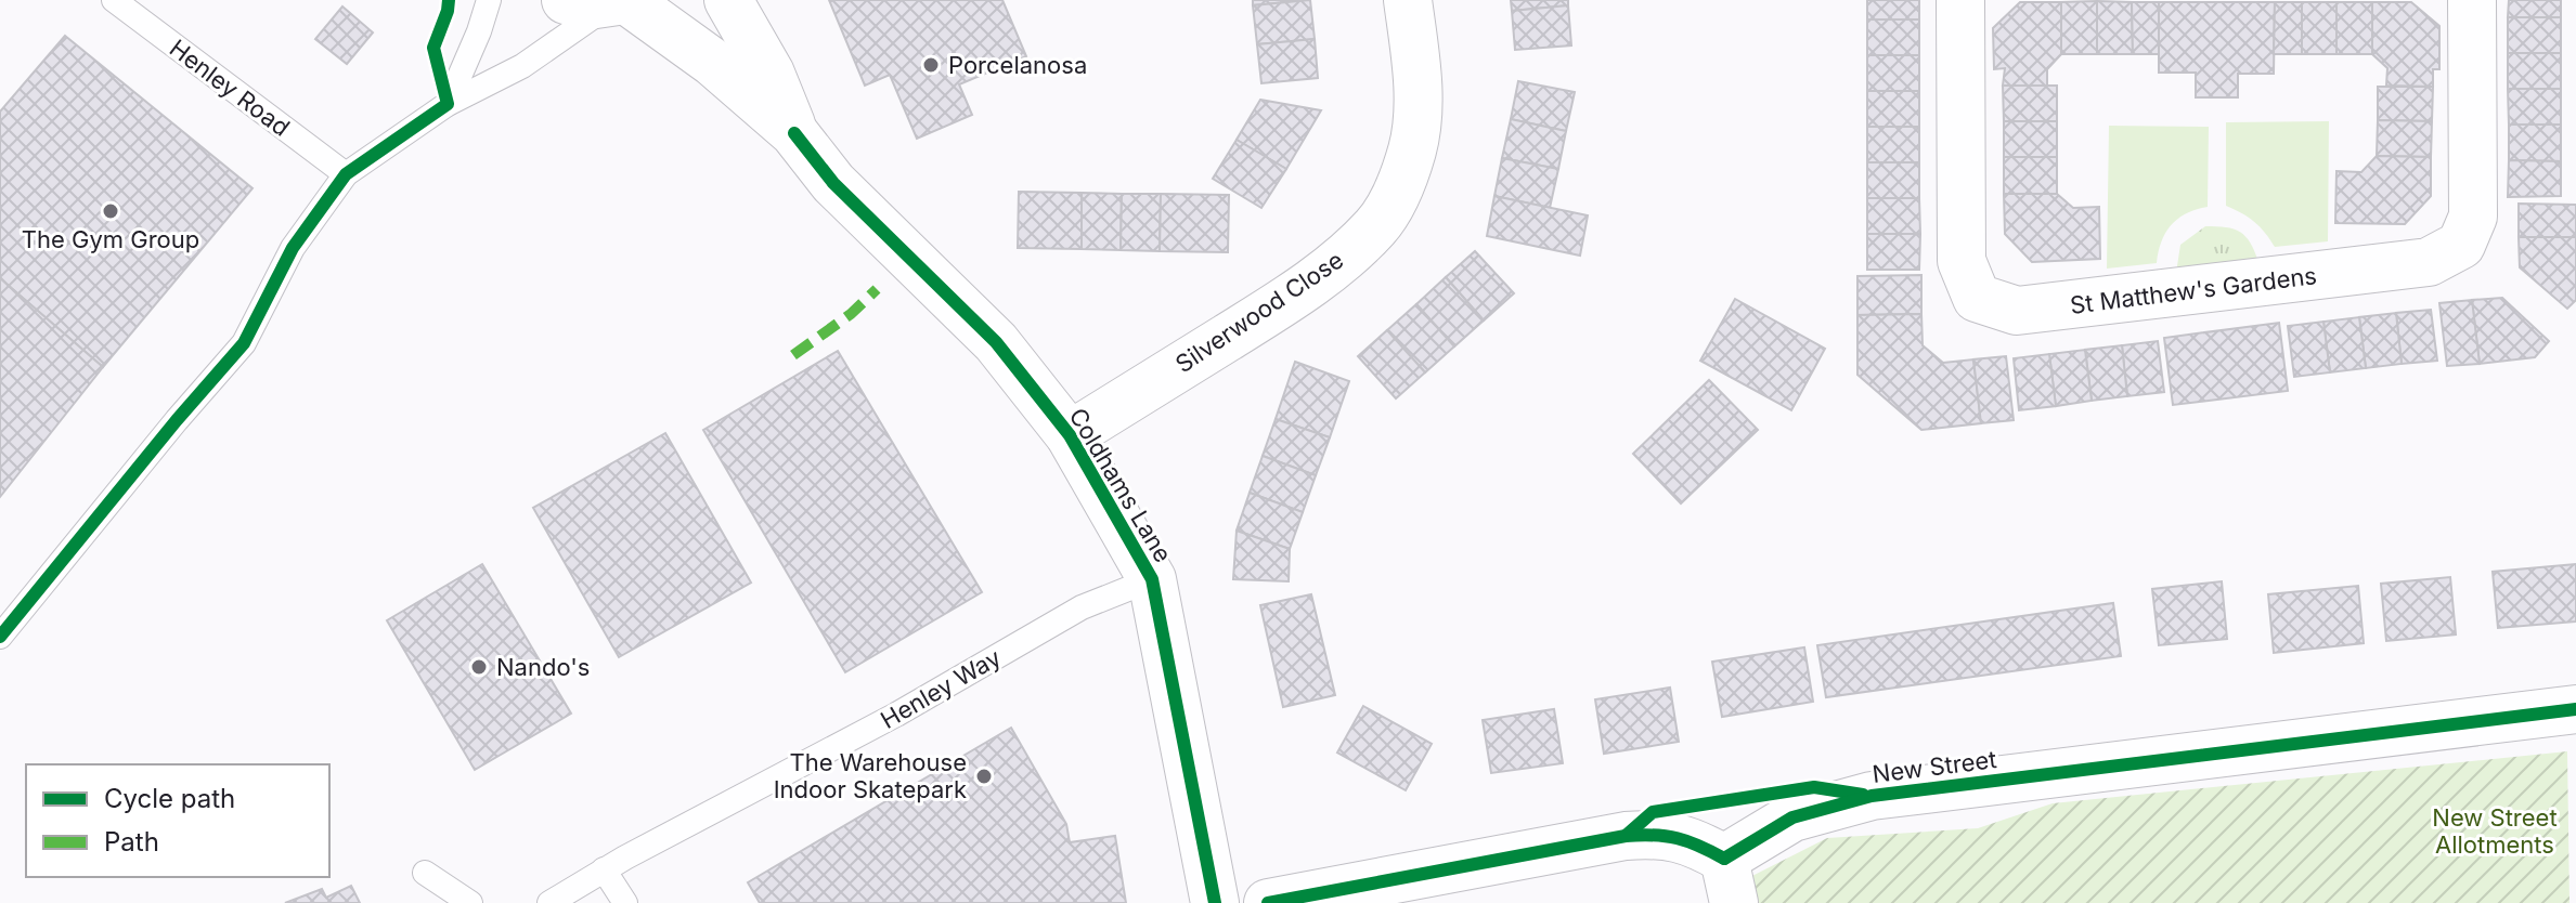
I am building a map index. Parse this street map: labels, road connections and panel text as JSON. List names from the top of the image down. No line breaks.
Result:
{"streets":{"street":["St Matthew's Gardens","Silverwood Close","Coldhams Lane","New Street"],"lane":["Henley Road","Henley Way"]},"crossings":[["Silverwood Close","Coldhams Lane"],["Coldhams Lane","Henley Way"]],"parks":["New Street Allotments"],"places":["Porcelanosa","The Gym Group","Nando's","The Warehouse Indoor Skatepark"],"legend":["Cycle path","Path"]}
